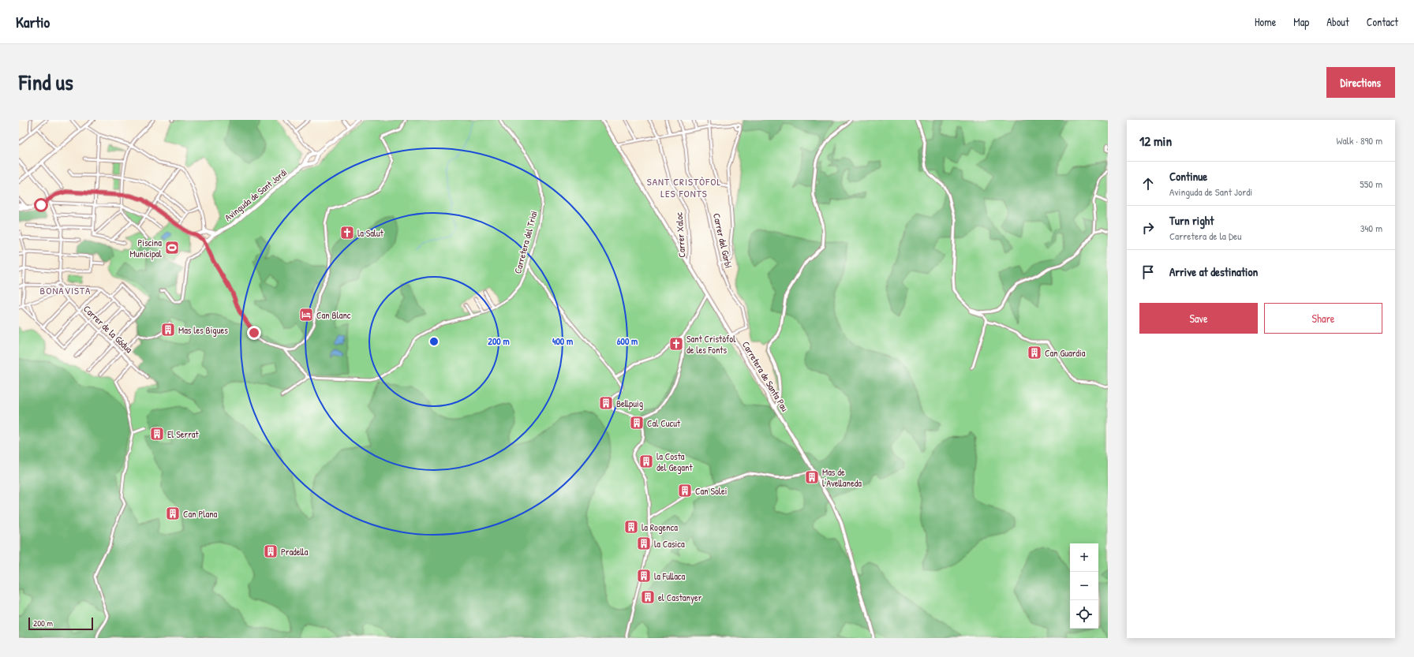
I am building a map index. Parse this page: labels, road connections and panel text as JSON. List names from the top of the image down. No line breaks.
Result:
{"streets":{"main road":["Avinguda de Sant Jordi","Carretera de Santa Pau"],"street":["Carrer Xaloc","Carrer del Garbí","Carretera del Triai","Carrer de la Gódua"]},"crossings":[["Carrer Xaloc","Carretera de Santa Pau"],["Carrer del Garbí","Carretera de Santa Pau"]],"districts":["SANT CRISTÒFOL LES FONTS","BONAVISTA"],"places":{"church":["la Salut","Sant Cristòfol de les Fonts"],"sports":["Piscina Municipal"],"hotel":["Can Blanc"],"building":["Mas les Bigues","Can Guardia","Bellpuig","Cal Cucut","El Serrat","la Costa del Gegant","Mas de l'Avellaneda","Can Solei","Can Plana","la Rogenca","la Casica","Pradella","la Fullaca","el Castanyer"]},"scale_bar":"200 m","page":{"header":"Kartio","nav":["Home","Map","About","Contact"],"title":"Find us","buttons":["Directions",["Save","Share"]],"heading":["12 min","Walk · 890 m"],"list":[["Continue","Avinguda de Sant Jordi","550 m"],["Turn right","Carretera de la Deu","340 m"],"Arrive at destination"],"map_buttons":["+","−"],"scale":"200 m"},"rings":["200 m","400 m","600 m"]}
